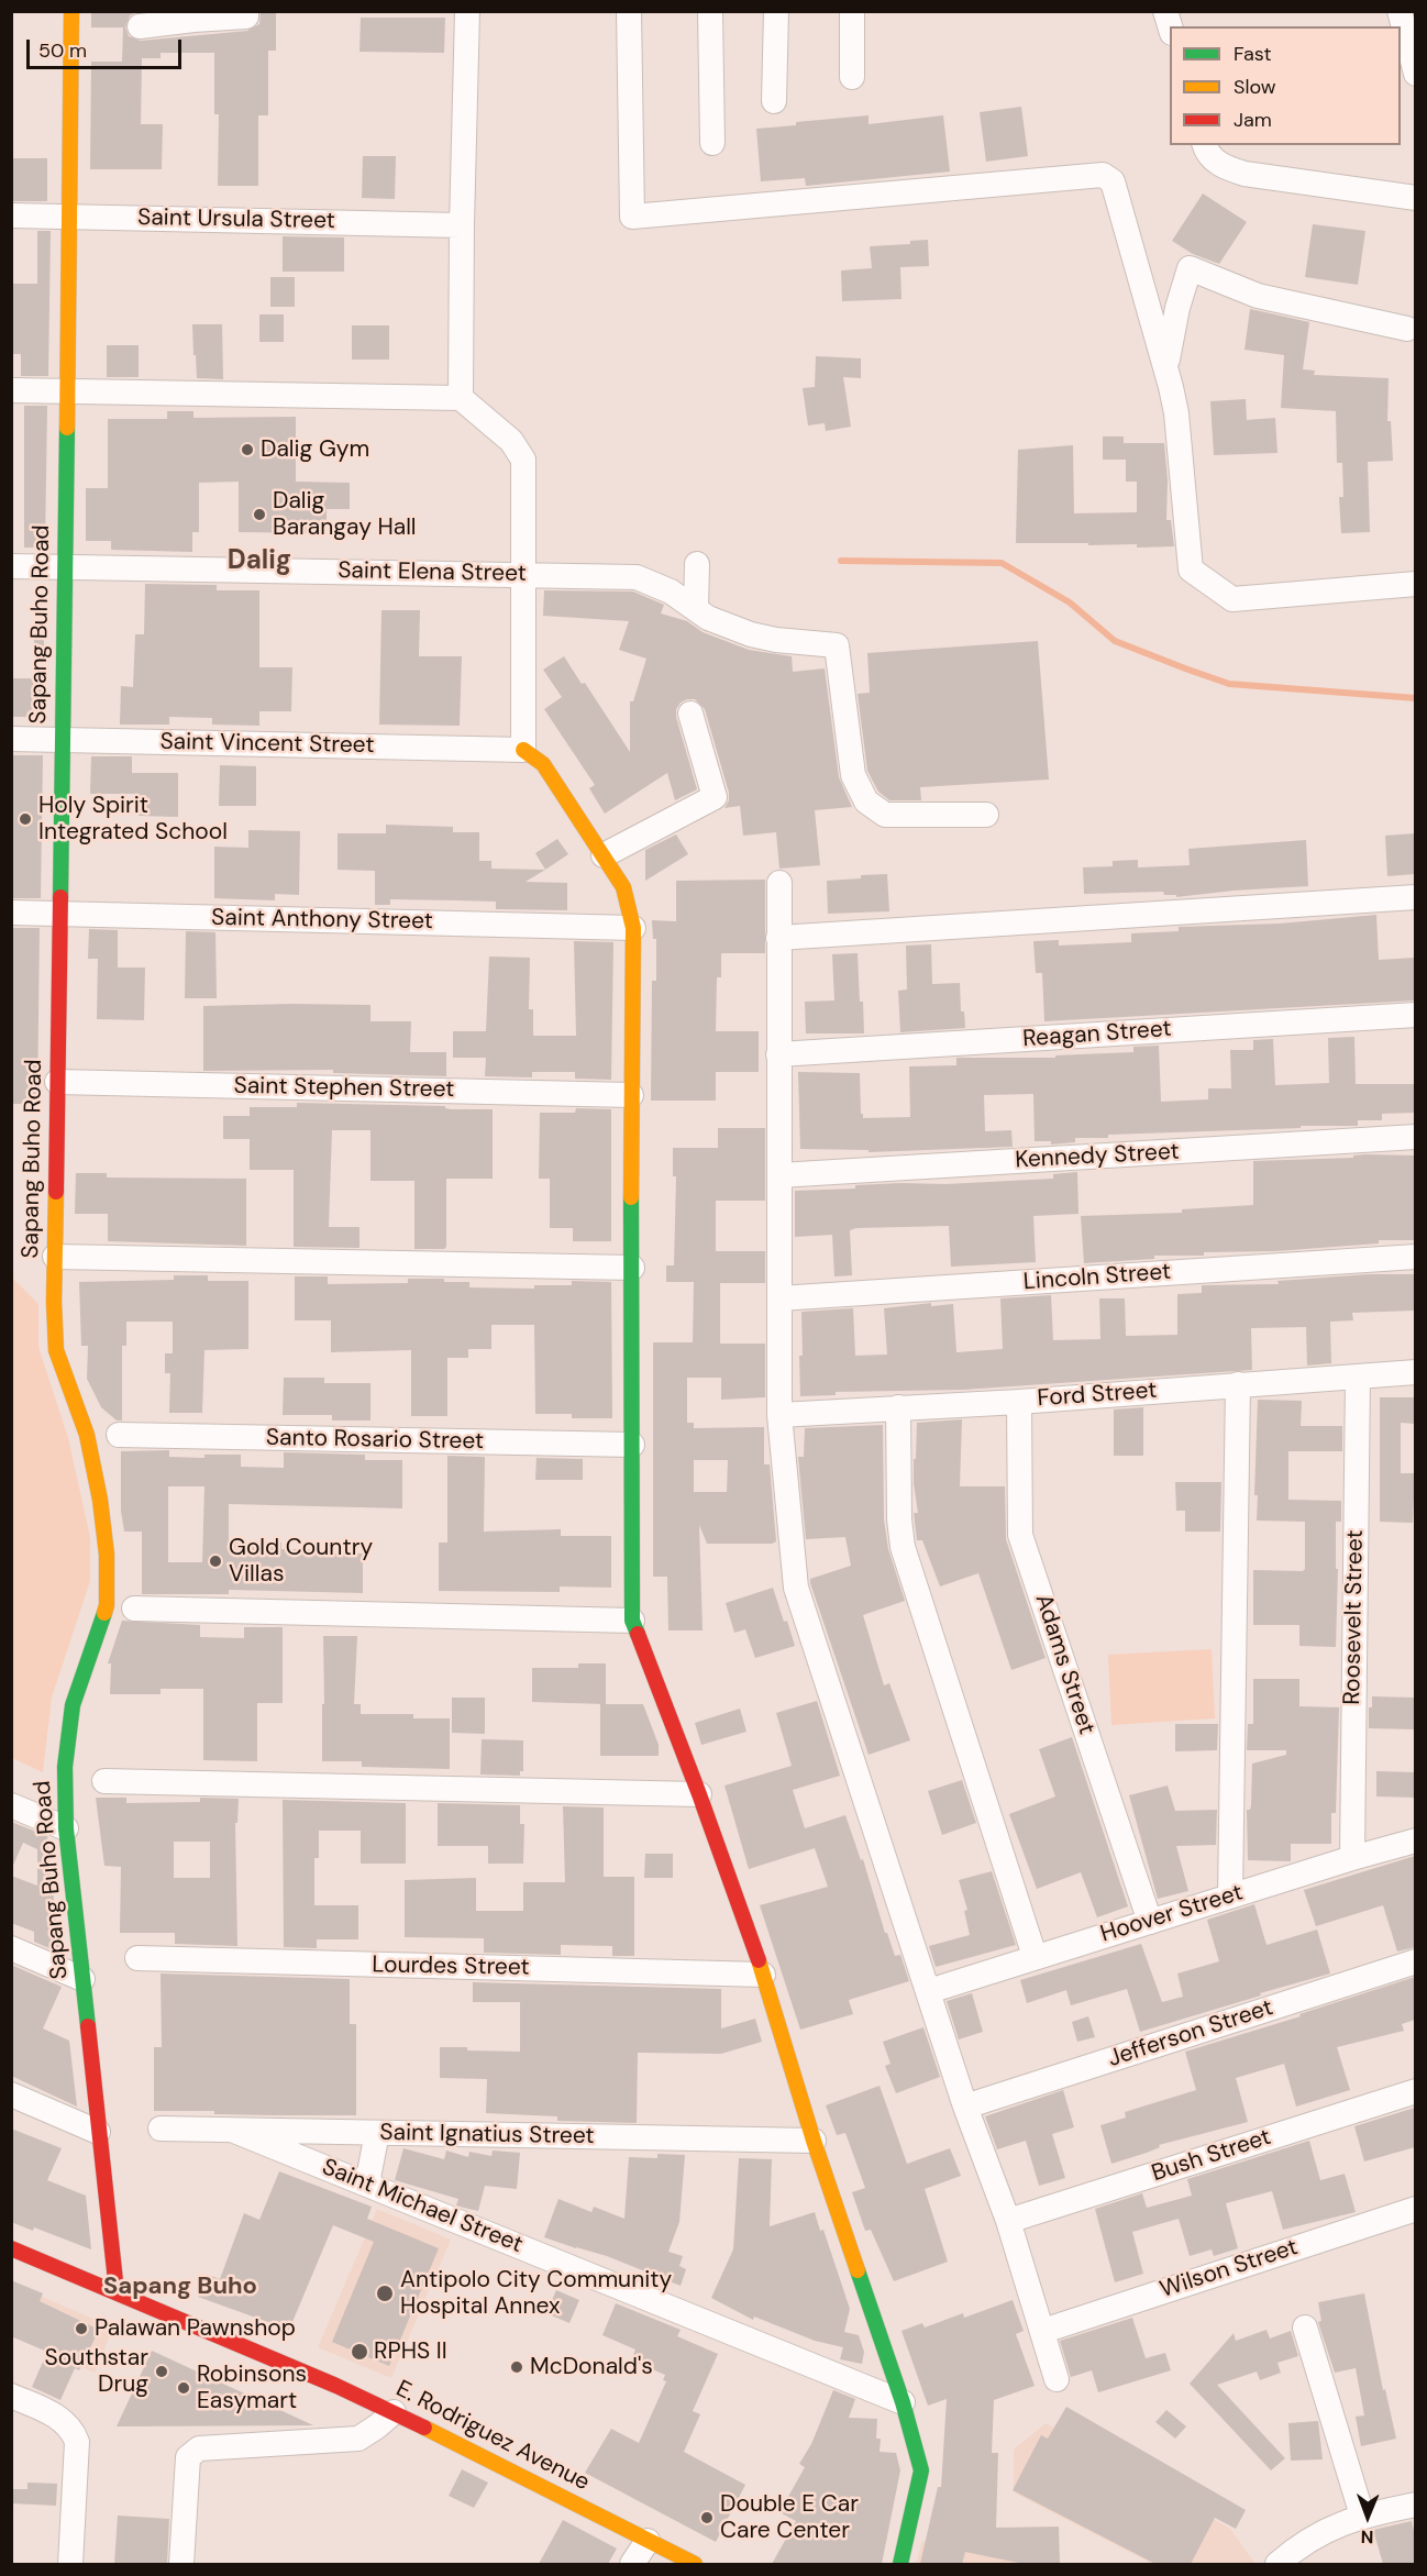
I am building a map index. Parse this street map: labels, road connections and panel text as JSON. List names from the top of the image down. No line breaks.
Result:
{"streets":{"street":["Saint Ursula Street","Saint Elena Street","Sapang Buho Road","Saint Vincent Street","Saint Anthony Street","Reagan Street","Saint Stephen Street","Kennedy Street","Lincoln Street","Ford Street","Santo Rosario Street","Roosevelt Street","Adams Street","Hoover Street","Lourdes Street","Jefferson Street","Saint Ignatius Street","Bush Street","Saint Michael Street","Wilson Street","E. Rodriguez Avenue"]},"crossings":[["Saint Ursula Street","Sapang Buho Road"],["Saint Elena Street","Sapang Buho Road"],["Sapang Buho Road","Saint Vincent Street"],["Sapang Buho Road","Saint Anthony Street"],["Sapang Buho Road","Saint Stephen Street"],["Sapang Buho Road","E. Rodriguez Avenue"],["Ford Street","Roosevelt Street"],["Ford Street","Adams Street"],["Roosevelt Street","Hoover Street"],["Adams Street","Hoover Street"],["Saint Ignatius Street","Saint Michael Street"]],"districts":["Dalig","Sapang Buho"],"places":["Dalig Gym","Dalig Barangay Hall","Holy Spirit Integrated School","Gold Country Villas","Antipolo City Community Hospital Annex","Palawan Pawnshop","RPHS II","McDonald's","Southstar Drug","Robinsons Easymart","Double E Car Care Center"],"legend":["Fast","Slow","Jam"],"scale_bar":"50 m","north":"bottom"}
